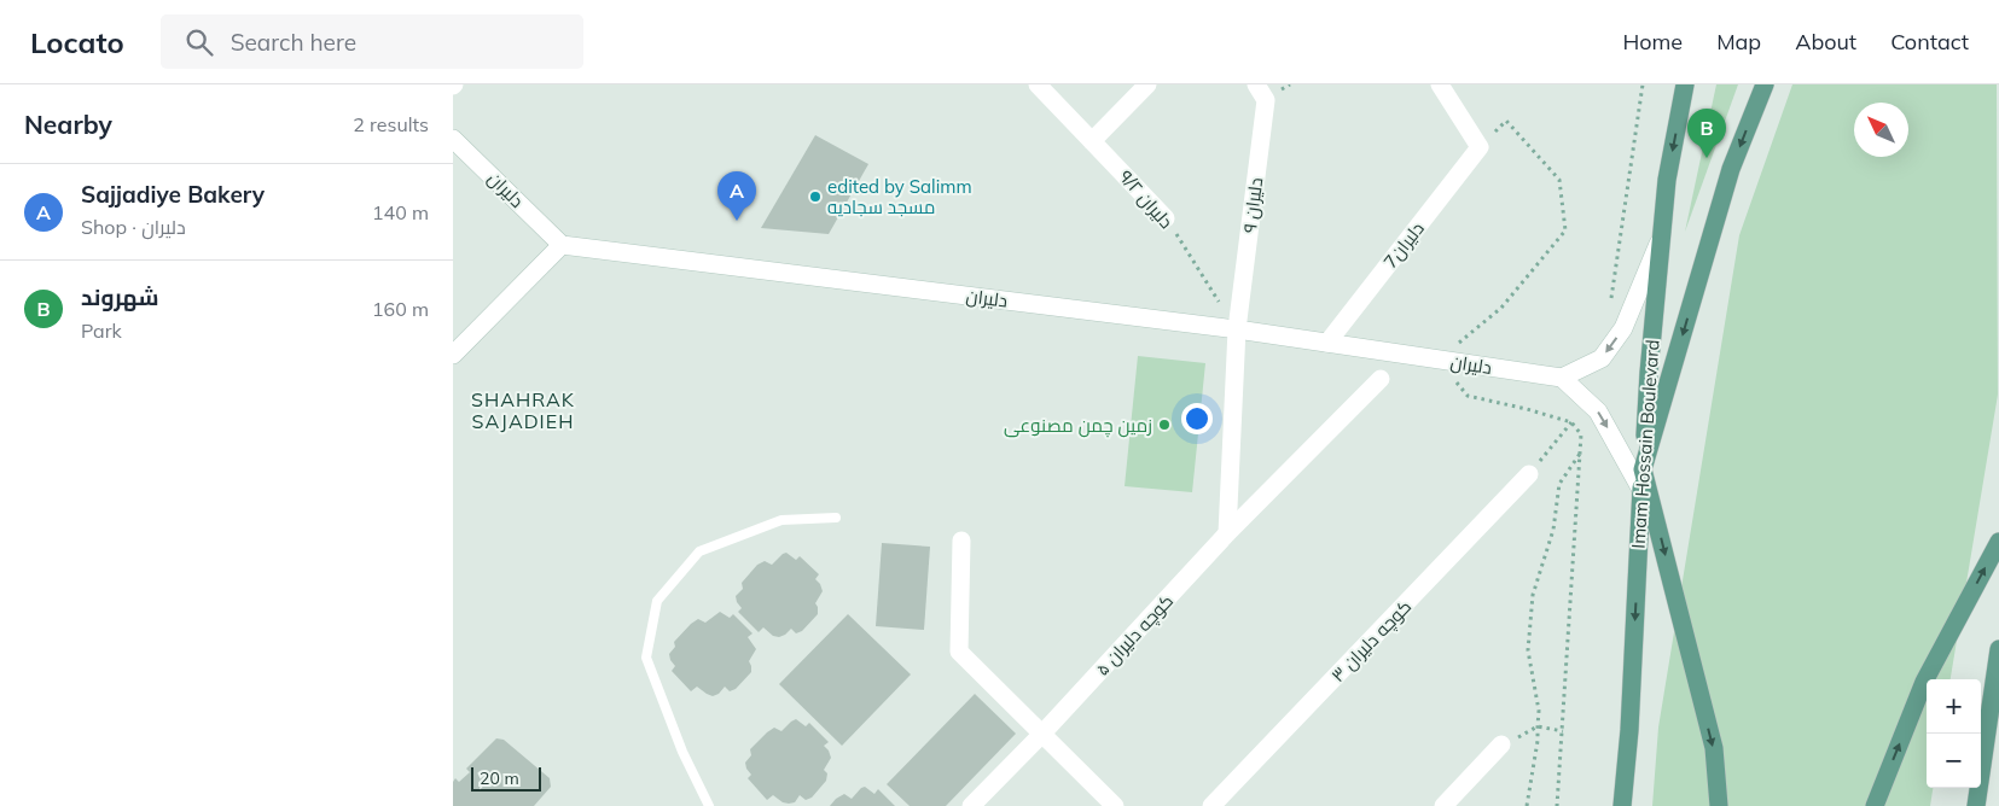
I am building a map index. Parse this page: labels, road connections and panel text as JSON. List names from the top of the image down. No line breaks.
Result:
{"streets":{"main road":["Imam Hossain Boulevard"],"street":["دلیران","دلیران ۹/۲","دلیران ۹","دلیران7","کوچه دلیران ۵","کوچه دلیران ۳"]},"crossings":[["دلیران","دلیران ۹/۲"],["دلیران","دلیران ۹"],["دلیران","دلیران7"],["دلیران ۹/۲","دلیران ۹"]],"districts":["SHAHRAK SAJADIEH"],"places":["edited by Salimm مسجد سجادیه","زمین چمن مصنوعی"],"scale_bar":"20 m","north":"top left","page":{"header":"Locato","search":"Search here","nav":["Home","Map","About","Contact"],"heading":["Nearby","2 results"],"pins":["B","A"],"list":[{"mark":"A","name":"Sajjadiye Bakery","note":"Shop · دلیران","value":"140 m"},{"mark":"B","name":"شهروند","note":"Park","value":"160 m"}],"map_buttons":["+","−"],"scale":"20 m"}}
